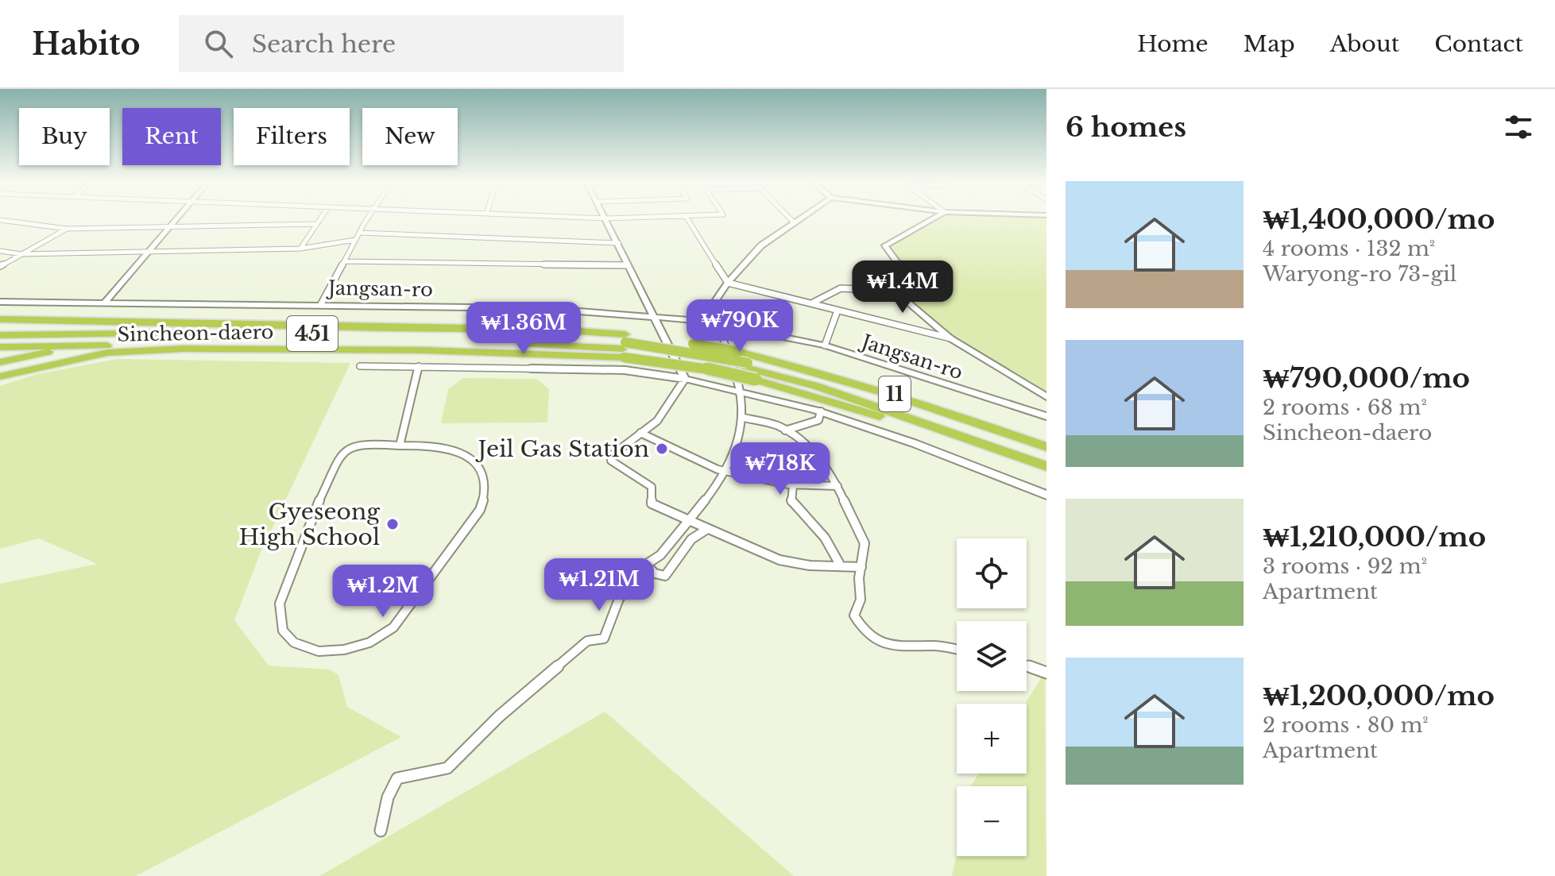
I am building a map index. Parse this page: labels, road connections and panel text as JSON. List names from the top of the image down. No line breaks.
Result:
{"streets":{"highway":["Sincheon-daero","451","11"],"main road":["Jangsan-ro"]},"crossings":[["Sincheon-daero","451"],["Sincheon-daero","11"],["451","11"]],"places":["Jeil Gas Station","Gyeseong High School"],"page":{"header":"Habito","search":"Search here","nav":["Home","Map","About","Contact"],"heading":"6 homes","chip":["Buy","Rent","Filters","New"],"list":[{"name":"₩1,400,000/mo","note":"4 rooms · 132 m² · Waryong-ro 73-gil"},{"name":"₩790,000/mo","note":"2 rooms · 68 m² · Sincheon-daero"},{"name":"₩1,210,000/mo","note":"3 rooms · 92 m² · Apartment"},{"name":"₩1,200,000/mo","note":"2 rooms · 80 m² · Apartment"}],"price":["₩1.4M","₩790K","₩1.36M","₩718K","₩1.21M","₩1.2M"],"map_buttons":["+","−"]}}
